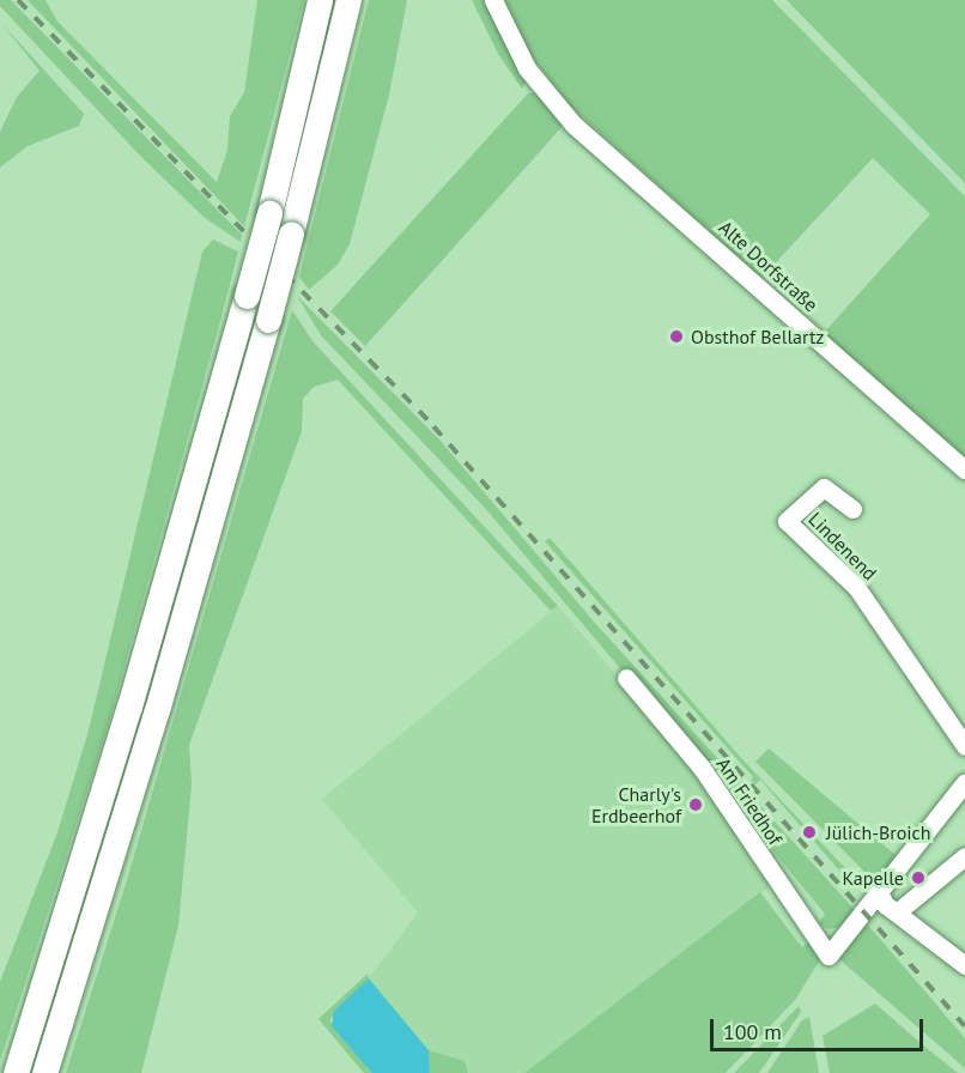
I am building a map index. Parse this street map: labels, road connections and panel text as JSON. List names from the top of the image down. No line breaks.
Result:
{"streets":{"street":["Alte Dorfstraße","Lindenend","Am Friedhof"]},"places":["Obsthof Bellartz","Charly's Erdbeerhof","Jülich-Broich","Kapelle"],"scale_bar":"100 m"}
